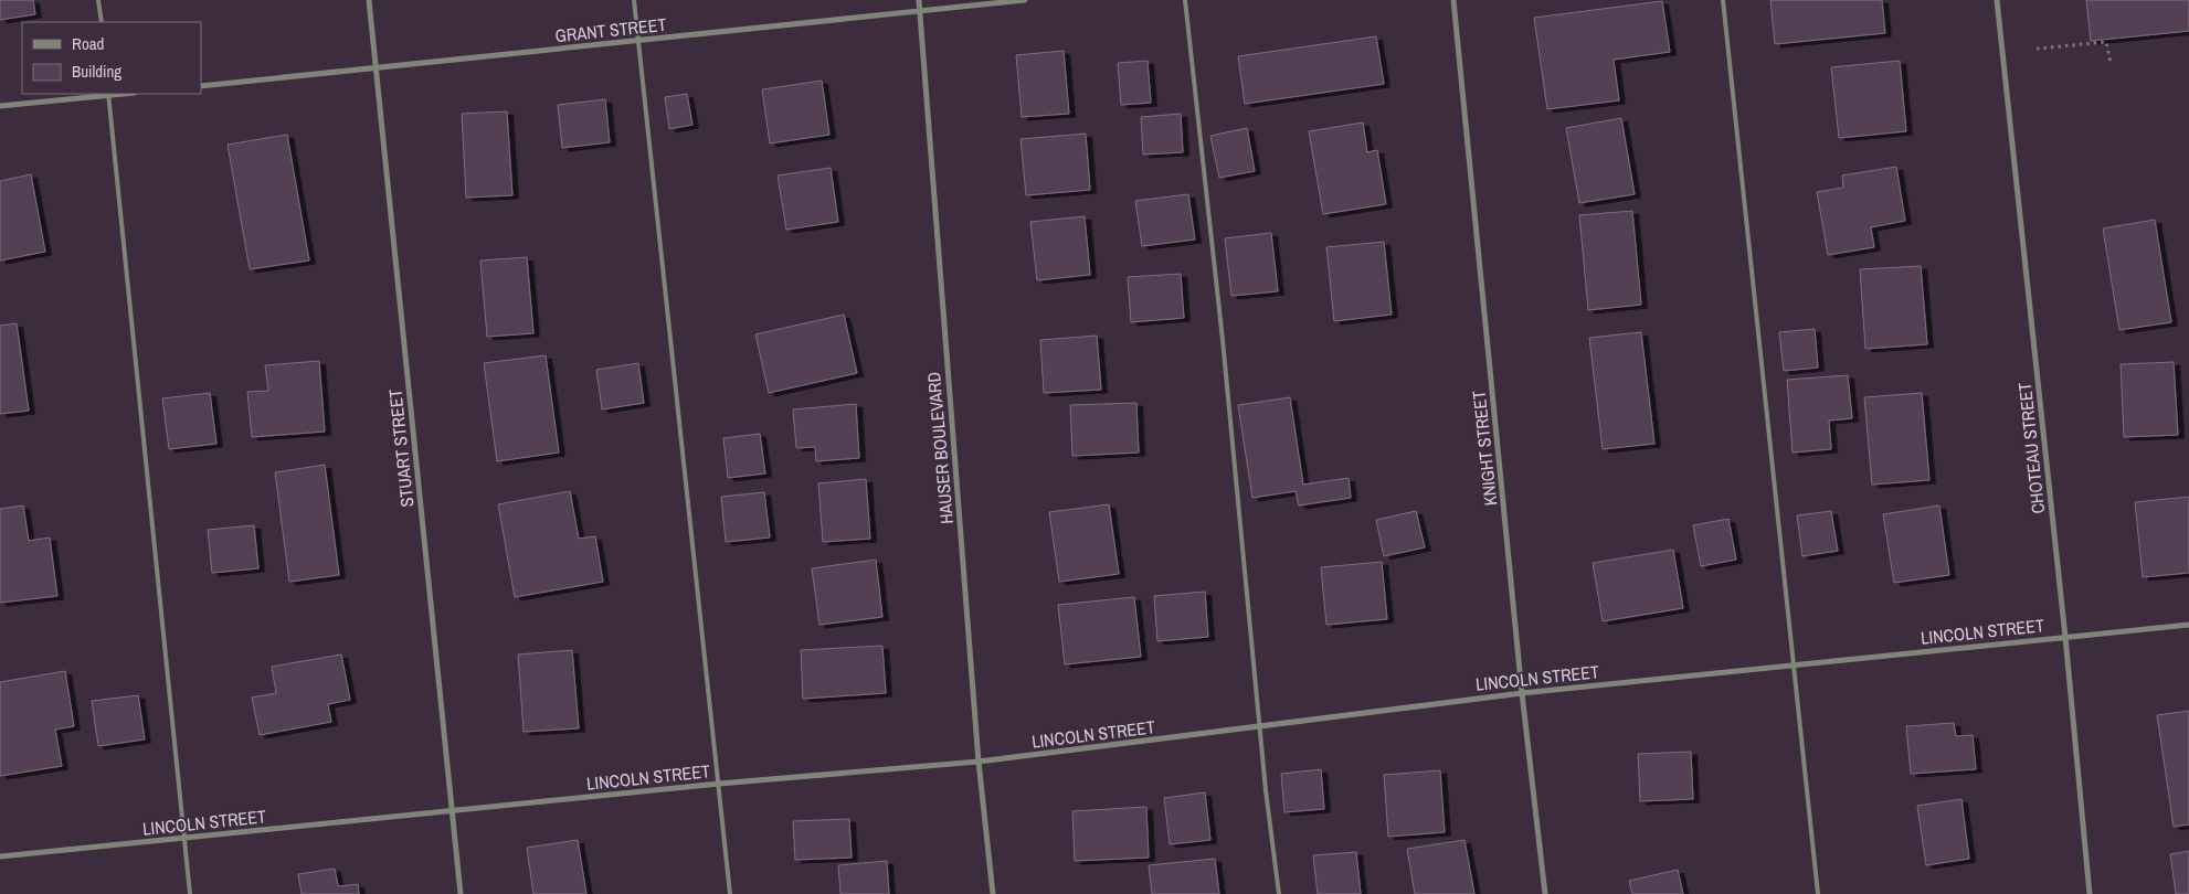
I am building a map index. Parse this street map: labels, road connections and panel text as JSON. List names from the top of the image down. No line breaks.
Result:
{"streets":{"street":["GRANT STREET","STUART STREET","HAUSER BOULEVARD","KNIGHT STREET","CHOTEAU STREET","LINCOLN STREET"]},"crossings":[["GRANT STREET","STUART STREET"],["GRANT STREET","HAUSER BOULEVARD"],["STUART STREET","LINCOLN STREET"],["HAUSER BOULEVARD","LINCOLN STREET"],["KNIGHT STREET","LINCOLN STREET"],["CHOTEAU STREET","LINCOLN STREET"]],"legend":["Road","Building"]}
